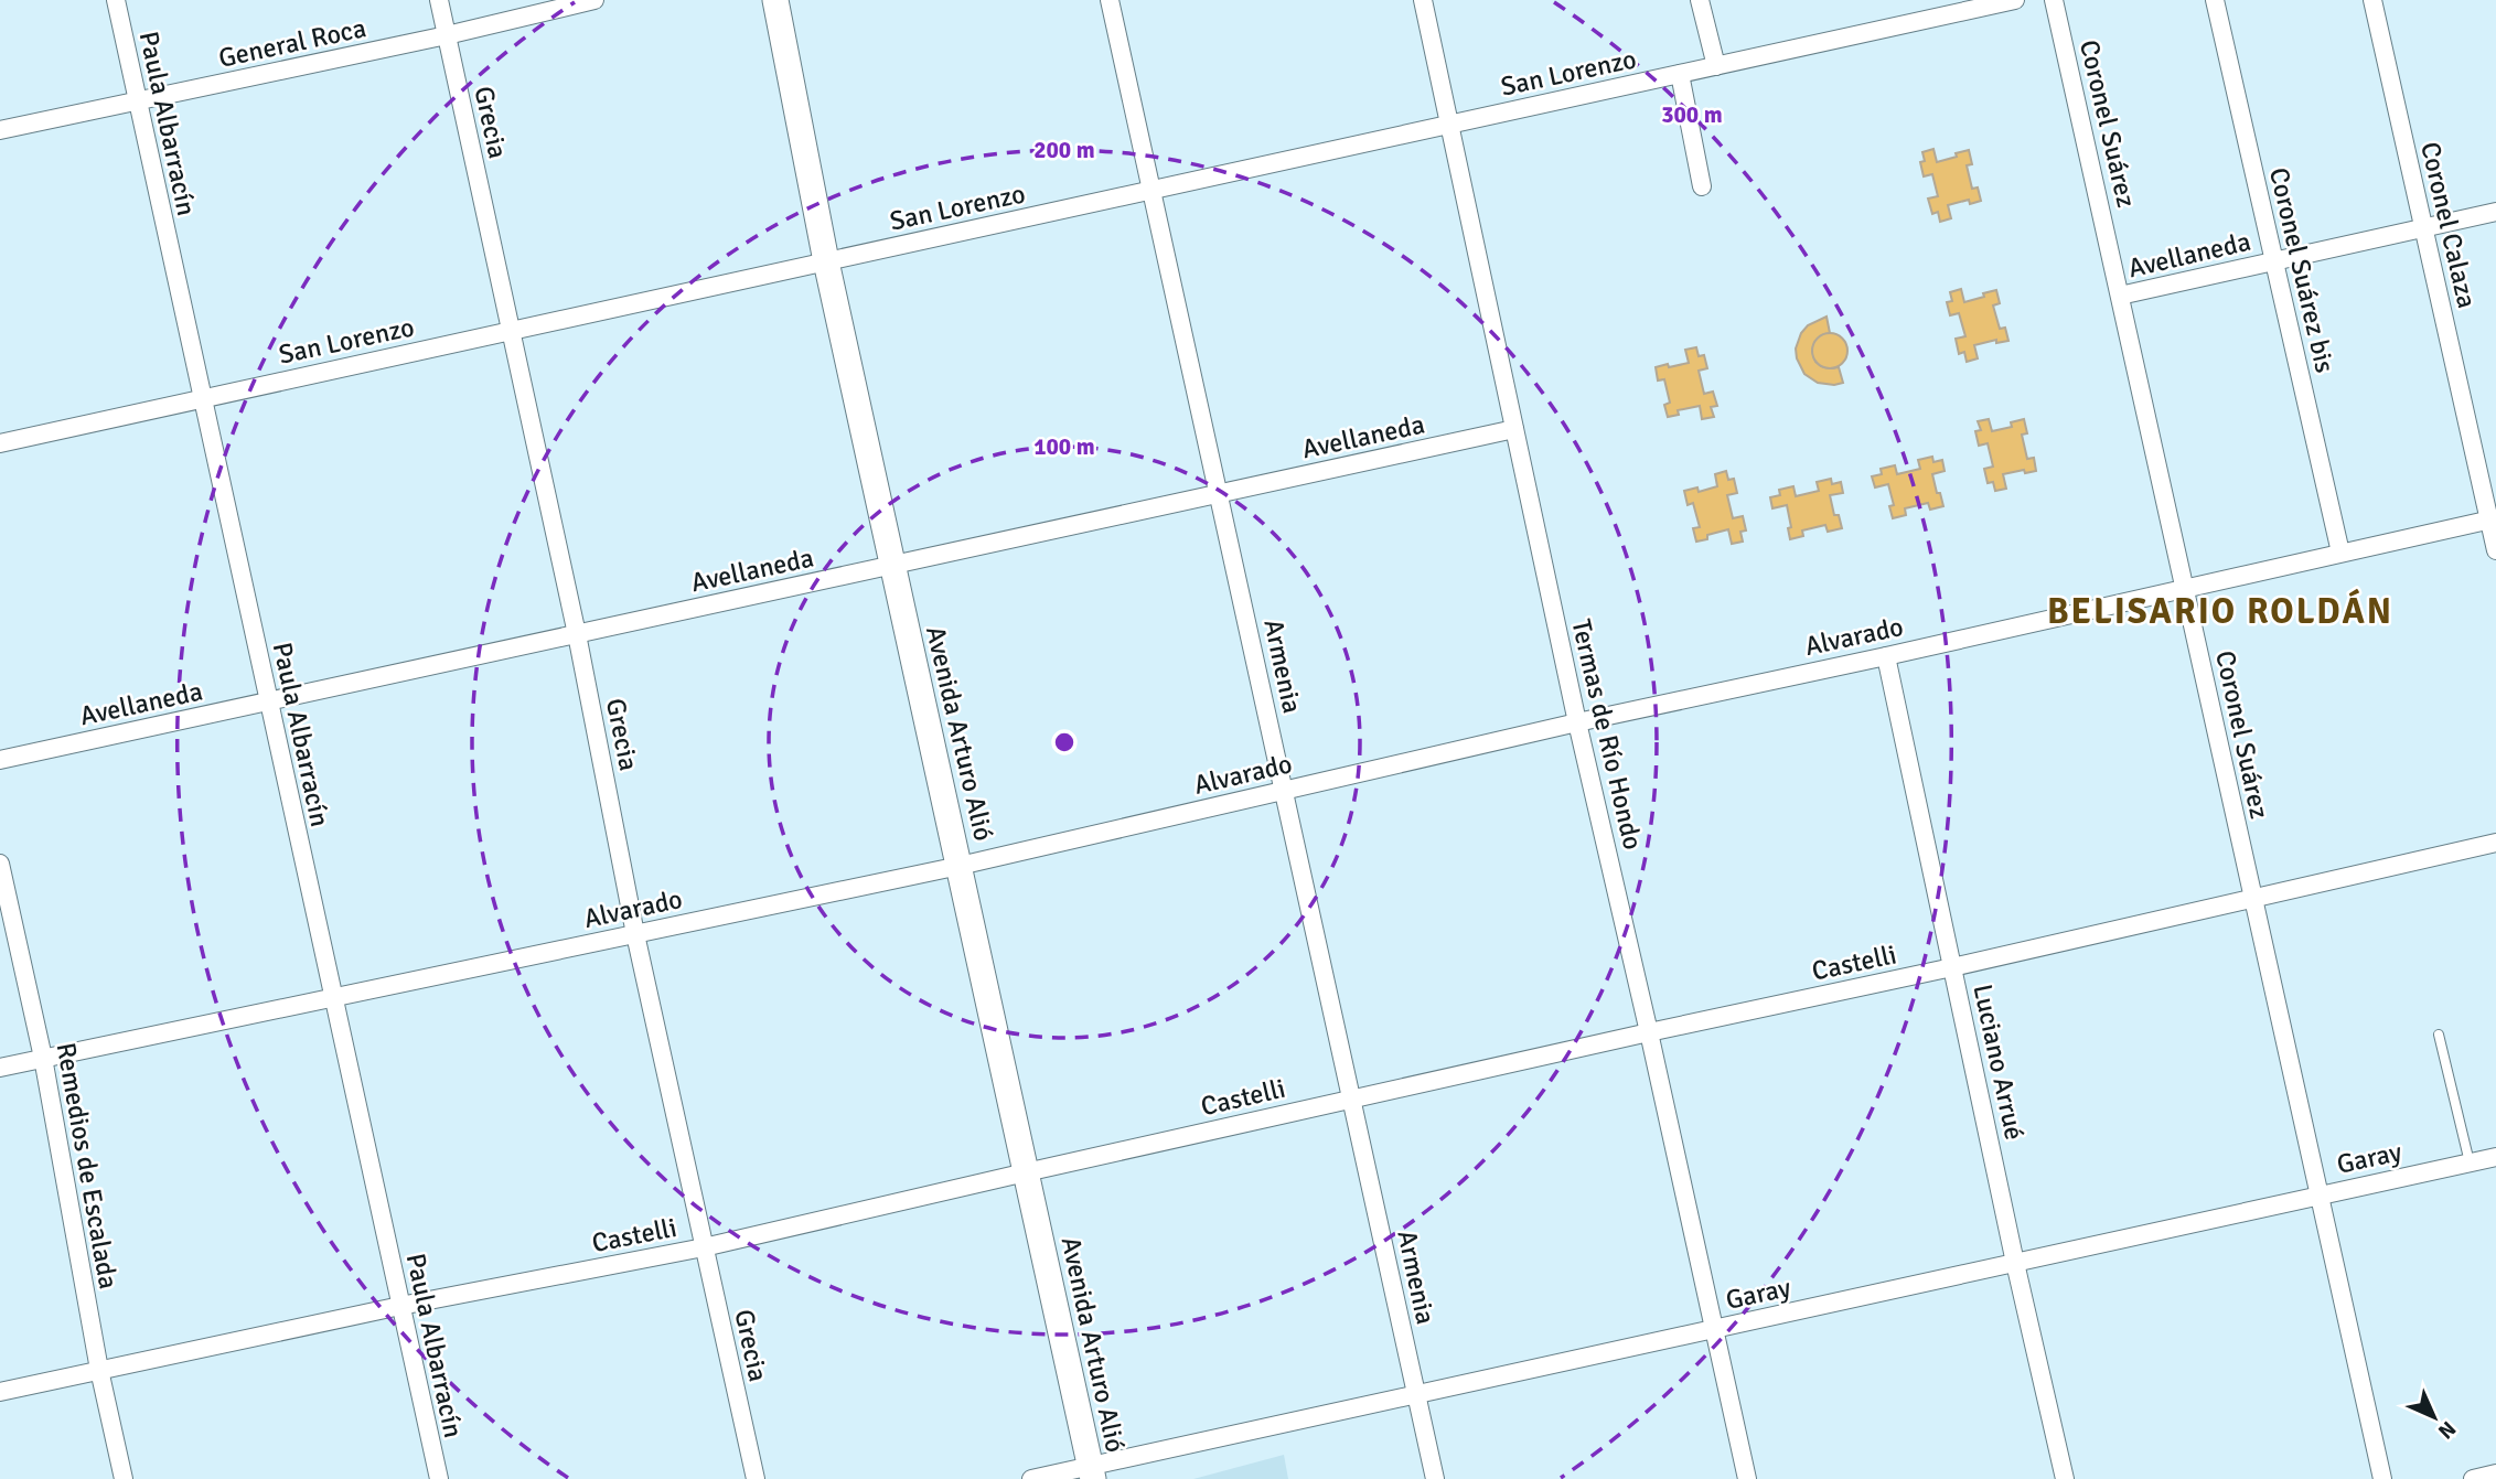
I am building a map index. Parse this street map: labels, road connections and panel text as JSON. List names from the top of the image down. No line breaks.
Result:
{"streets":{"main road":["Avenida Arturo Alió"],"street":["General Roca","San Lorenzo","Grecia","Paula Albarracín","Coronel Suárez","Coronel Calaza","Avellaneda","Coronel Suárez bis","Alvarado","Armenia","Termas de Río Hondo","Castelli","Luciano Arrué","Garay","Remedios de Escalada"]},"crossings":[["General Roca","Grecia"],["General Roca","Paula Albarracín"],["San Lorenzo","Grecia"],["San Lorenzo","Paula Albarracín"],["San Lorenzo","Armenia"],["San Lorenzo","Avenida Arturo Alió"],["San Lorenzo","Termas de Río Hondo"],["Grecia","Avellaneda"],["Grecia","Alvarado"],["Grecia","Castelli"],["Paula Albarracín","Avellaneda"],["Paula Albarracín","Alvarado"],["Paula Albarracín","Castelli"],["Coronel Suárez","Avellaneda"],["Coronel Suárez","Alvarado"],["Coronel Suárez","Castelli"],["Coronel Suárez","Garay"],["Coronel Calaza","Avellaneda"],["Coronel Calaza","Alvarado"],["Avellaneda","Coronel Suárez bis"],["Avellaneda","Armenia"],["Avellaneda","Avenida Arturo Alió"],["Avellaneda","Termas de Río Hondo"],["Coronel Suárez bis","Alvarado"],["Alvarado","Armenia"],["Alvarado","Avenida Arturo Alió"],["Alvarado","Termas de Río Hondo"],["Alvarado","Luciano Arrué"],["Alvarado","Remedios de Escalada"],["Armenia","Castelli"],["Armenia","Garay"],["Avenida Arturo Alió","Castelli"],["Avenida Arturo Alió","Garay"],["Termas de Río Hondo","Castelli"],["Termas de Río Hondo","Garay"],["Castelli","Luciano Arrué"],["Castelli","Remedios de Escalada"],["Luciano Arrué","Garay"]],"districts":["BELISARIO ROLDÁN"],"north":"bottom right","rings":["300 m","200 m","100 m"]}
